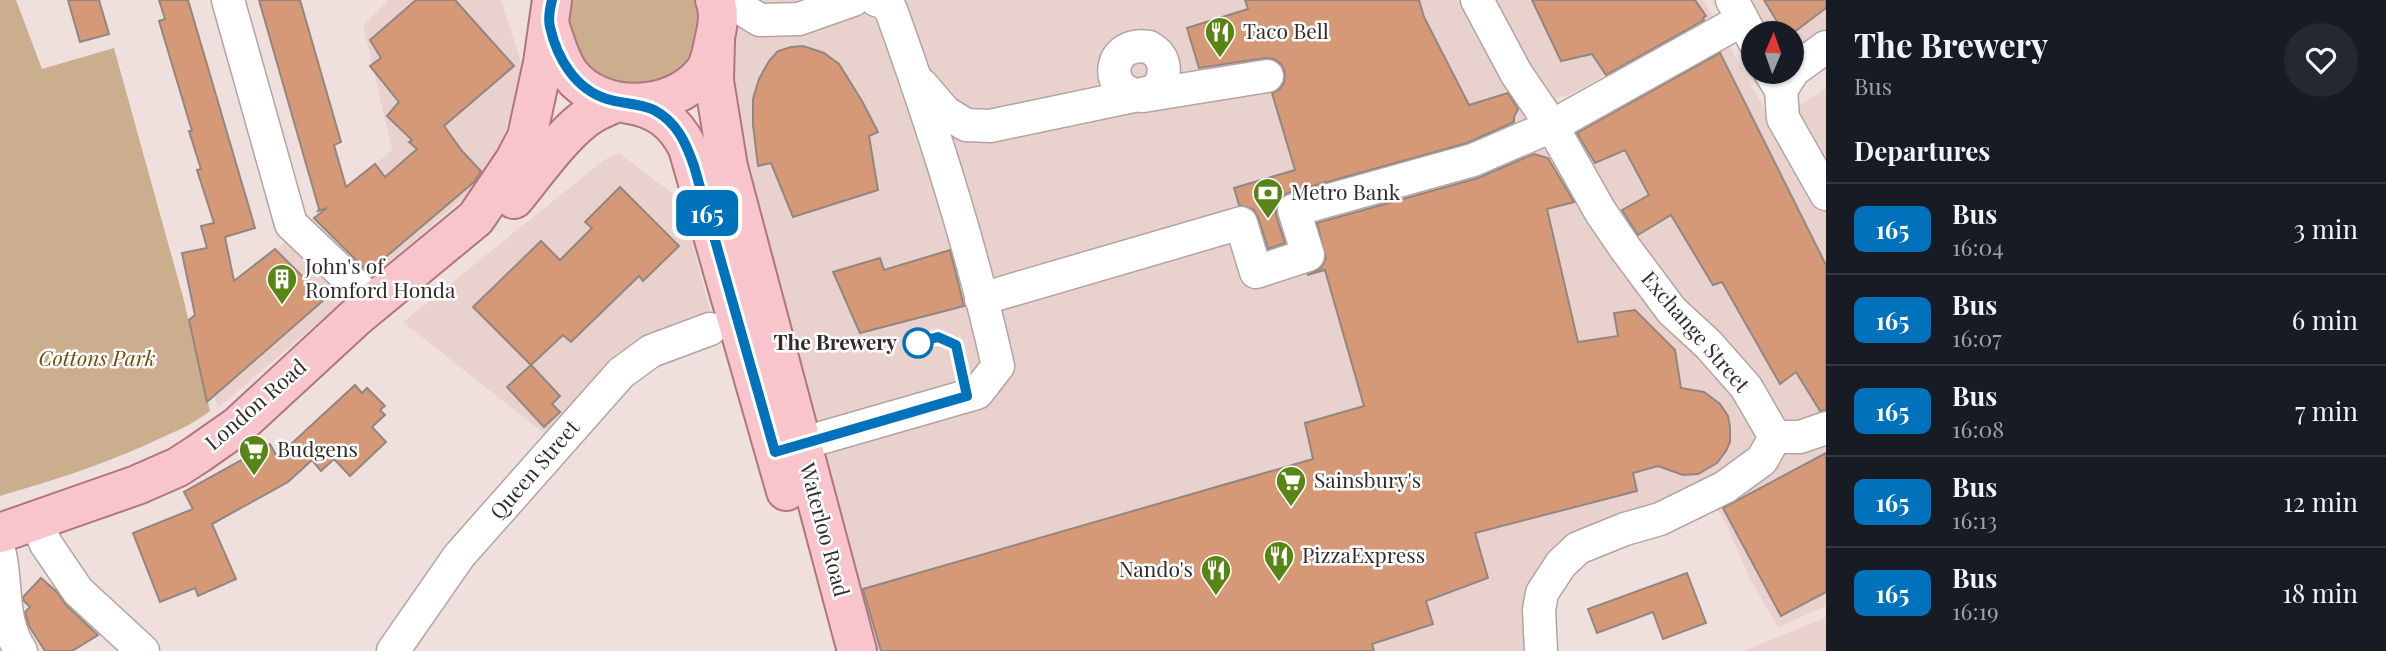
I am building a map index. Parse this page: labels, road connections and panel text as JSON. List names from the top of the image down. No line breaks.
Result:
{"streets":{"main road":["London Road","Waterloo Road"],"street":["Exchange Street","Queen Street"]},"crossings":[["London Road","Waterloo Road"]],"parks":["Cottons Park"],"places":{"restaurant":["Taco Bell","PizzaExpress","Nando's"],"bank":["Metro Bank"],"building":["John's of Romford Honda"],"other":["The Brewery"],"supermarket":["Budgens","Sainsbury's"]},"lines":["bus line 165"],"north":"top","page":{"on_map":"165","heading":[["The Brewery","Bus"],"Departures"],"list":[{"mark":"165","name":"Bus","note":"16:04","value":"3 min"},{"mark":"165","name":"Bus","note":"16:07","value":"6 min"},{"mark":"165","name":"Bus","note":"16:08","value":"7 min"},{"mark":"165","name":"Bus","note":"16:13","value":"12 min"},{"mark":"165","name":"Bus","note":"16:19","value":"18 min"}]}}
